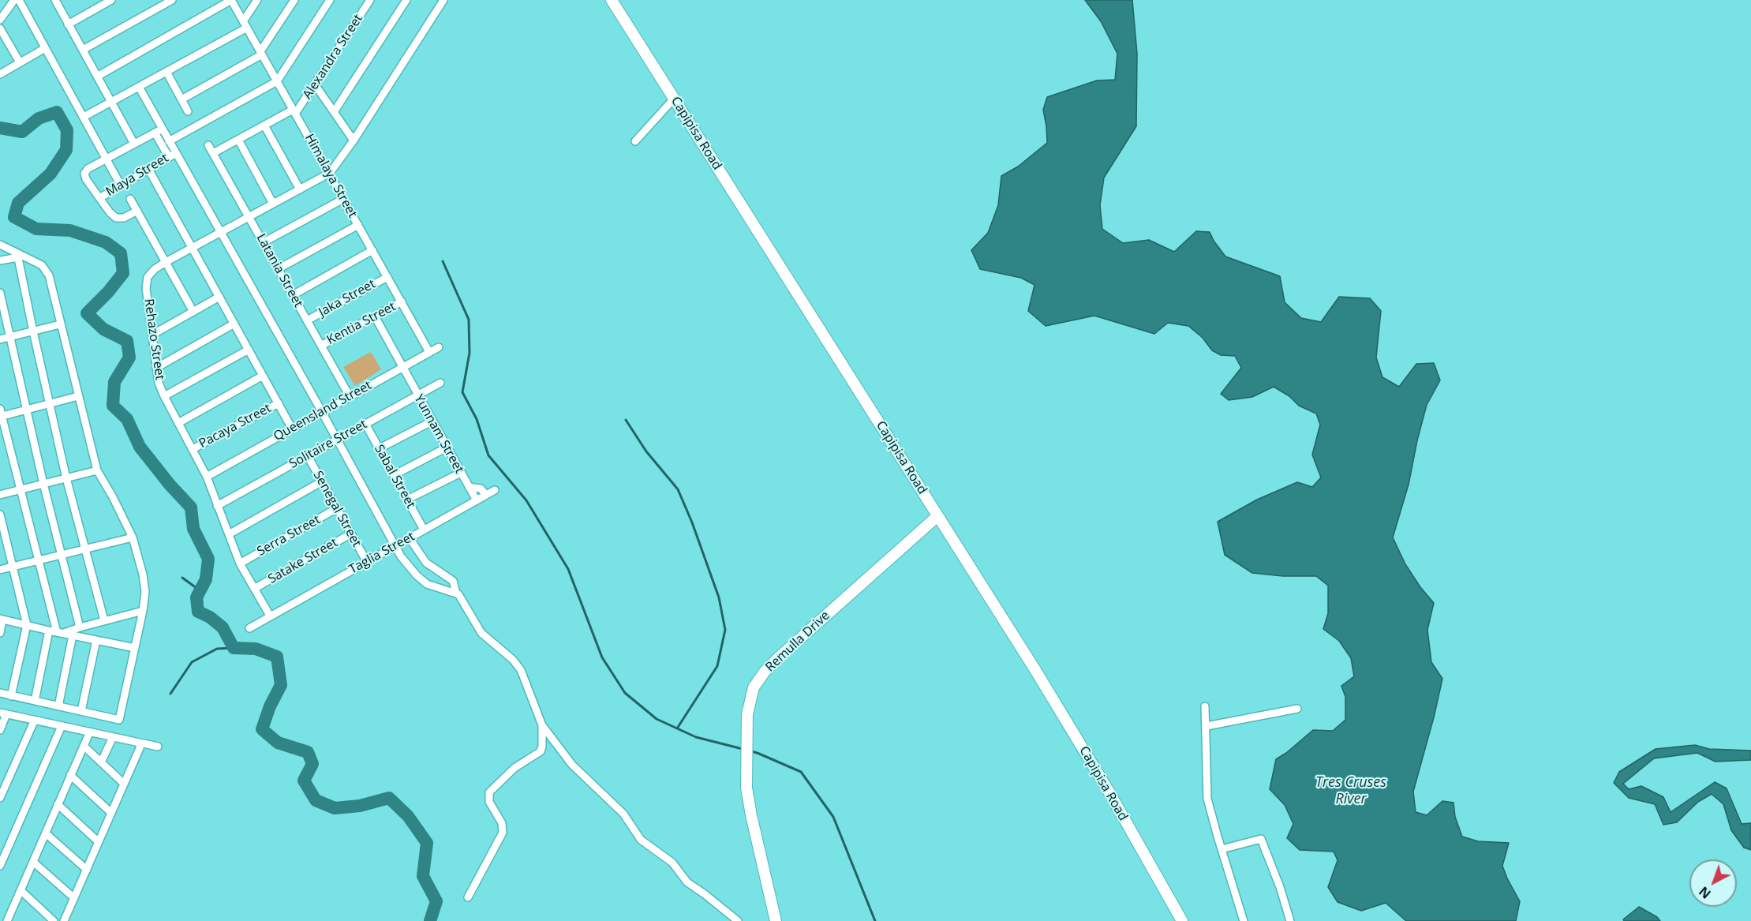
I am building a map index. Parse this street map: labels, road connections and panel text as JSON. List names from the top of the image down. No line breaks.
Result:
{"streets":{"main road":["Capipisa Road","Remulla Drive"],"street":["Alexandra Street","Maya Street","Himalaya Street","Latania Street","Jaka Street","Kentia Street","Rehazo Street","Queensland Street","Pacaya Street","Yunnam Street","Solitaire Street","Sabal Street","Senegal Street","Serra Street","Taglia Street","Satake Street"]},"crossings":[["Alexandra Street","Himalaya Street"],["Alexandra Street","Latania Street"],["Capipisa Road","Remulla Drive"],["Himalaya Street","Jaka Street"],["Himalaya Street","Kentia Street"],["Himalaya Street","Rehazo Street"],["Himalaya Street","Queensland Street"],["Latania Street","Jaka Street"],["Latania Street","Kentia Street"],["Latania Street","Rehazo Street"],["Latania Street","Queensland Street"],["Kentia Street","Yunnam Street"],["Rehazo Street","Queensland Street"],["Rehazo Street","Pacaya Street"],["Rehazo Street","Solitaire Street"],["Rehazo Street","Serra Street"],["Rehazo Street","Taglia Street"],["Rehazo Street","Satake Street"],["Queensland Street","Yunnam Street"],["Yunnam Street","Solitaire Street"],["Yunnam Street","Taglia Street"],["Solitaire Street","Sabal Street"],["Solitaire Street","Senegal Street"],["Sabal Street","Taglia Street"],["Senegal Street","Serra Street"],["Senegal Street","Taglia Street"],["Senegal Street","Satake Street"]],"water":["Tres Cruses River"],"north":"bottom left"}
